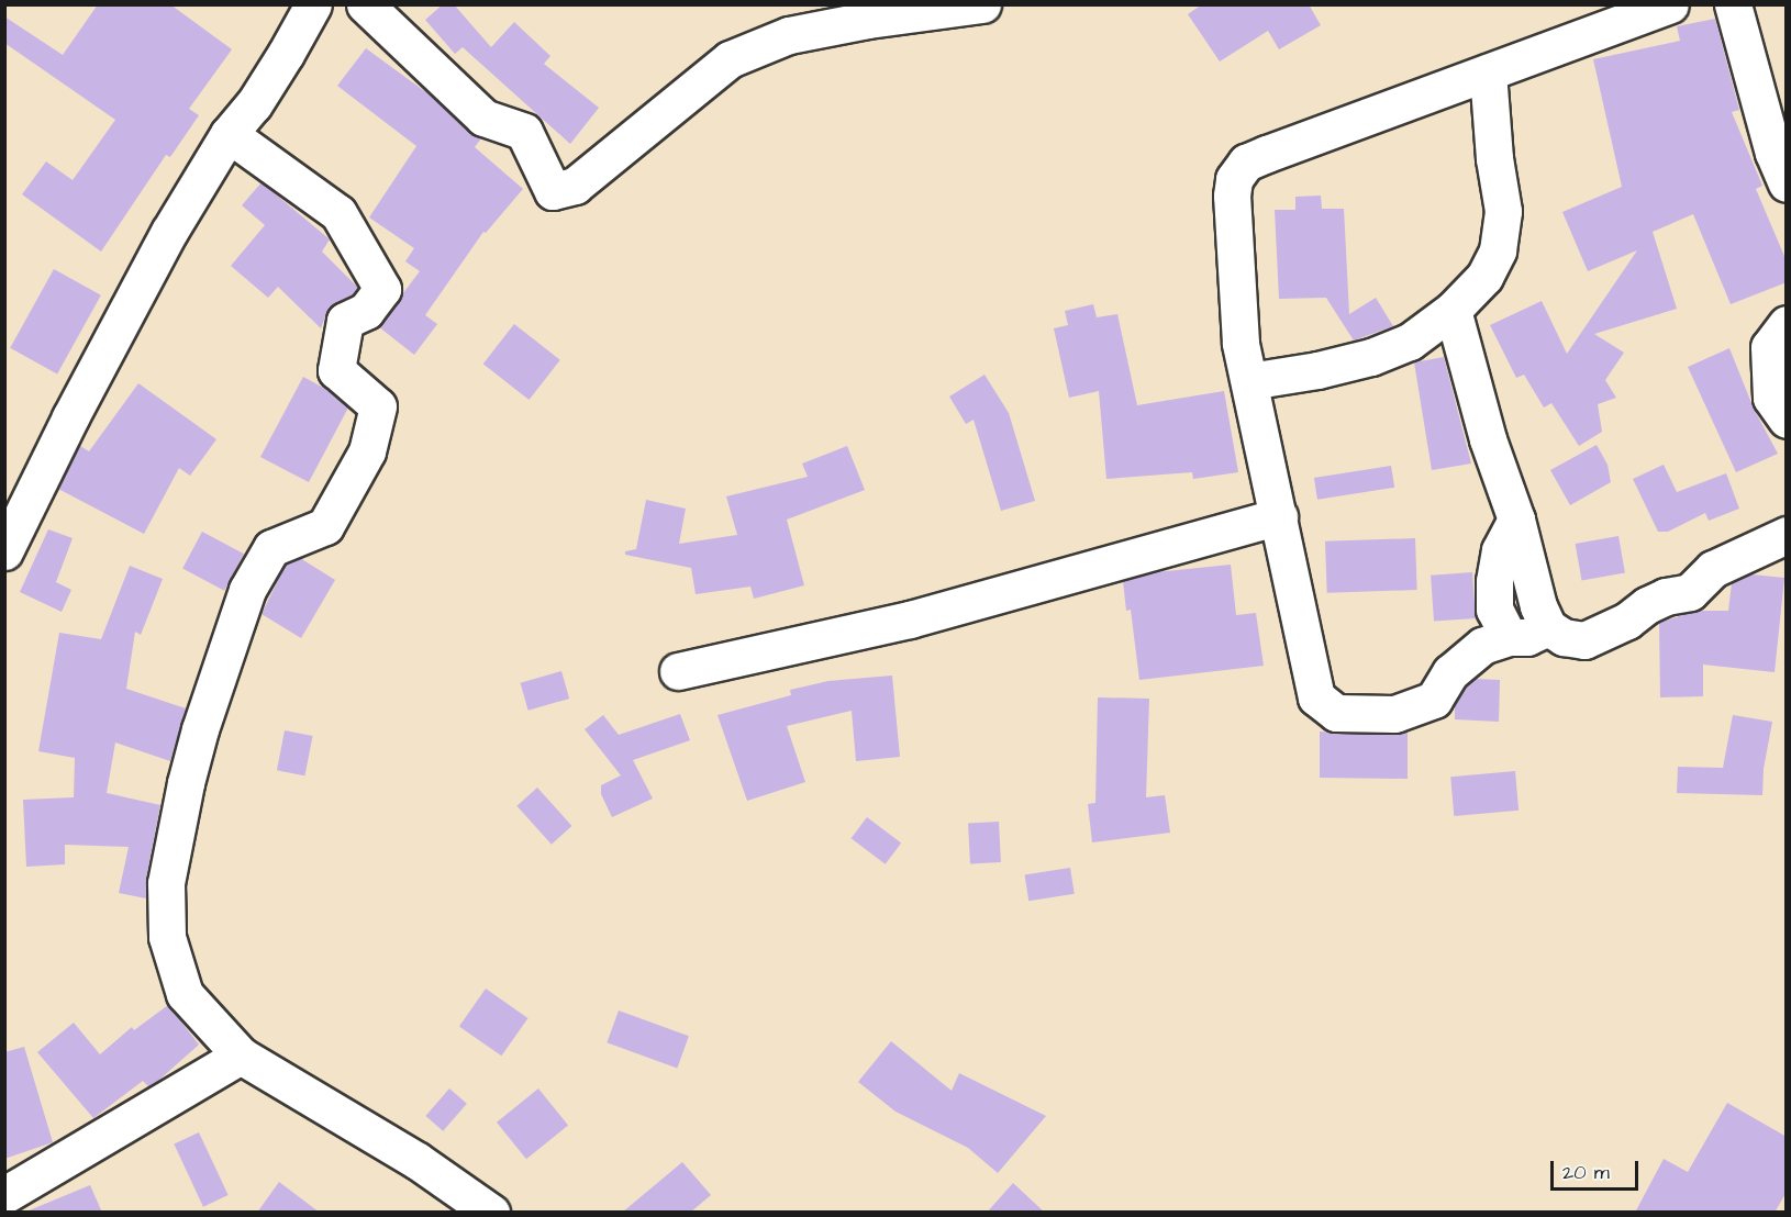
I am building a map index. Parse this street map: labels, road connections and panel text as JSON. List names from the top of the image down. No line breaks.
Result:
{"scale_bar":"20 m"}
